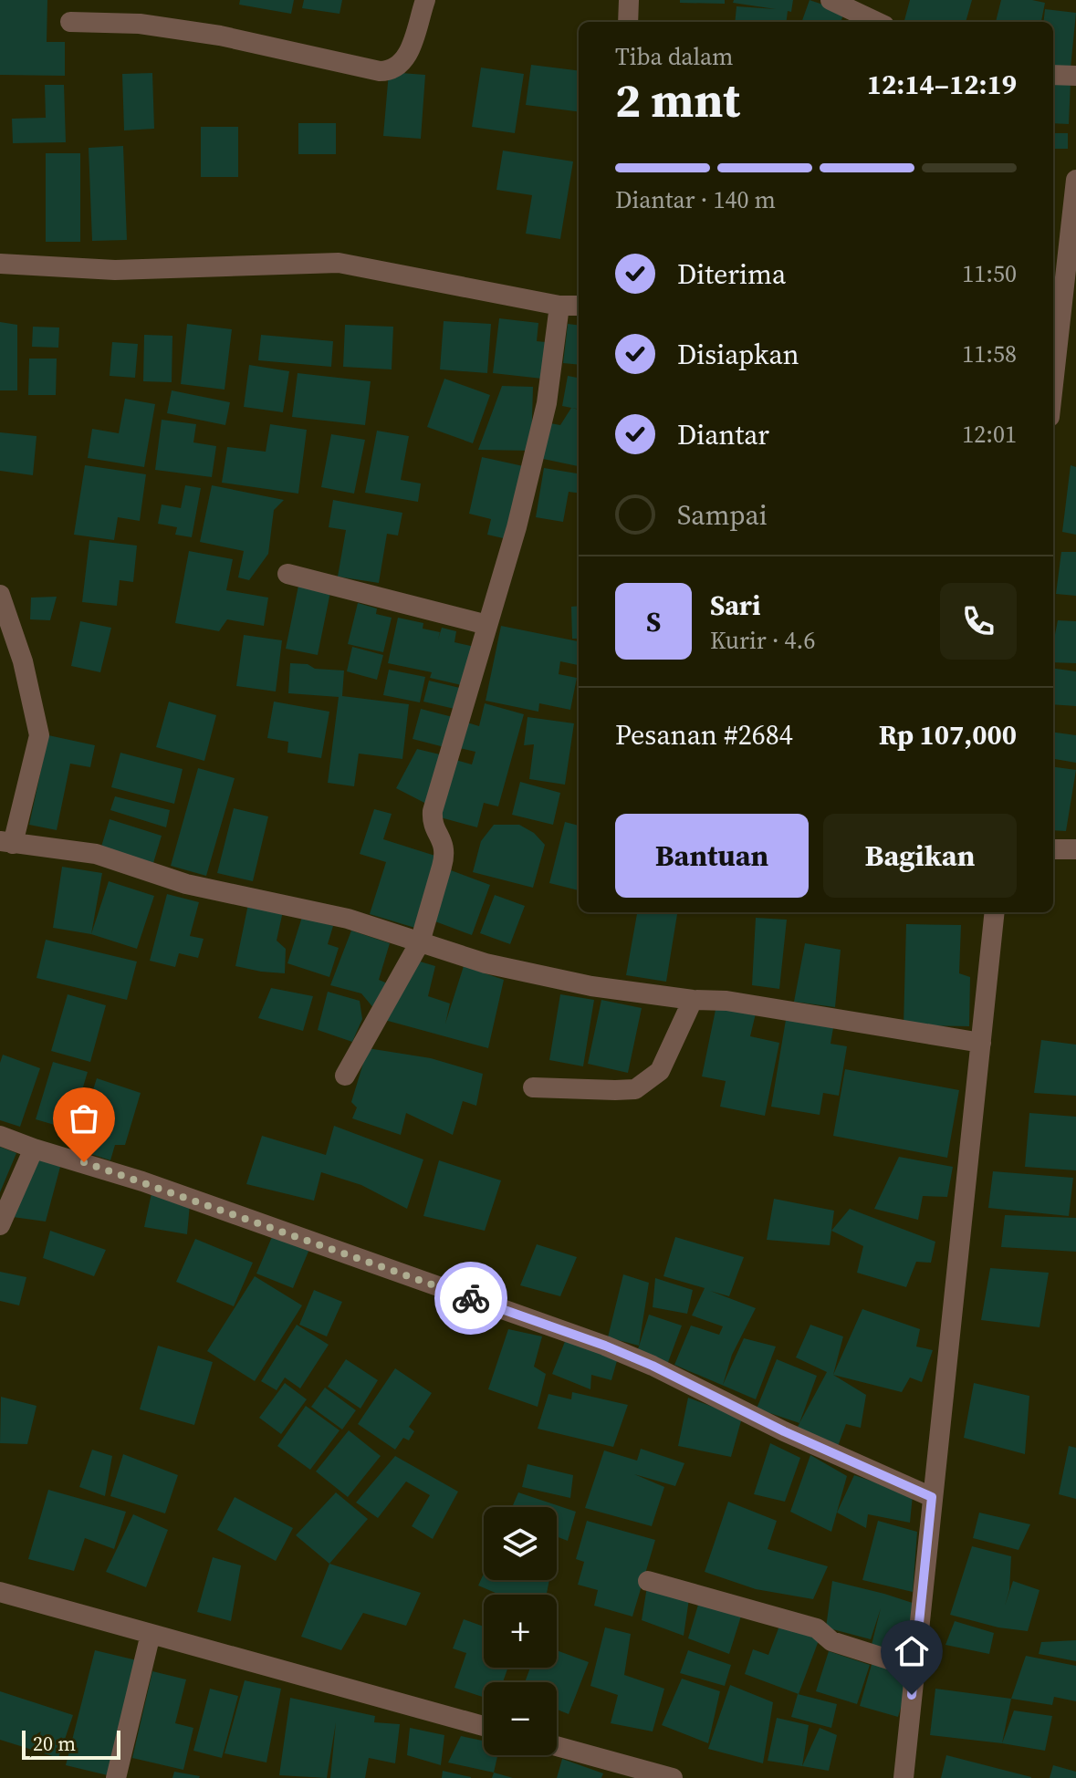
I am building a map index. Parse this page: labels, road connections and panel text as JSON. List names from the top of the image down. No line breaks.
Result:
{"scale_bar":"20 m","page":{"heading":["2 mnt","Tiba dalam","12:14–12:19"],"panel":["Sari","Kurir · 4.6","Pesanan #2684","Rp 107,000"],"bar":"Diantar · 140 m","list":[["Diterima","11:50"],["Disiapkan","11:58"],["Diantar","12:01"],"Sampai"],"round":"S","buttons":["Bantuan","Bagikan"],"map_buttons":["+","−"],"scale":"20 m"}}
